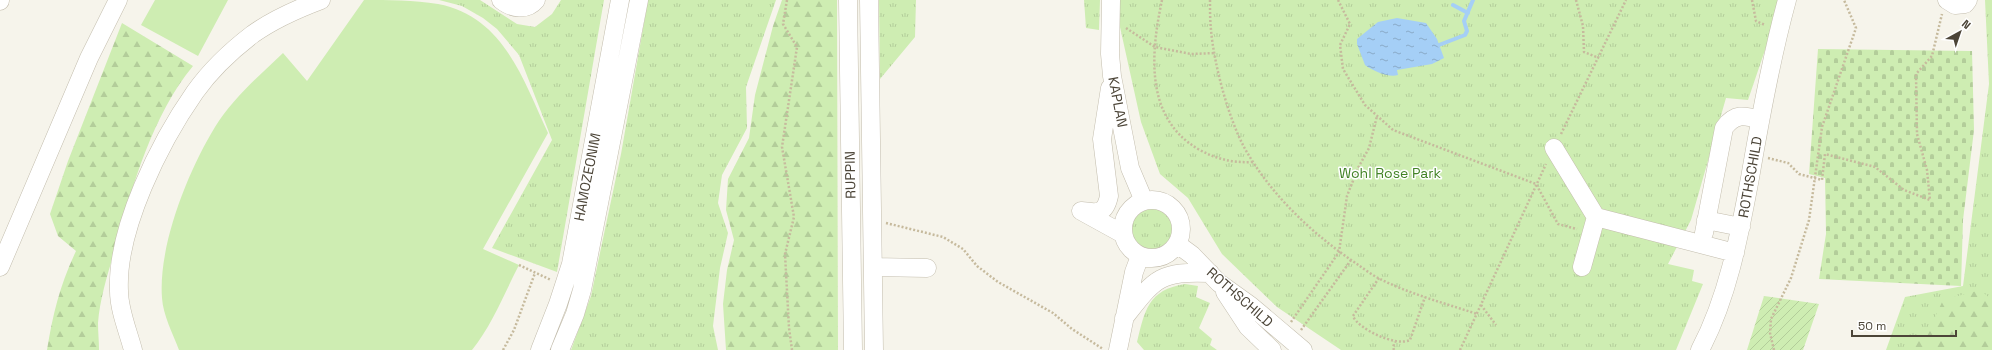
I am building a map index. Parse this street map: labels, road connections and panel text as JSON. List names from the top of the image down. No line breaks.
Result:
{"streets":{"street":["KAPLAN","RUPPIN","HAMOZEONIM","ROTHSCHILD"]},"crossings":[["KAPLAN","ROTHSCHILD"]],"parks":["Wohl Rose Park"],"scale_bar":"50 m","north":"top right"}
